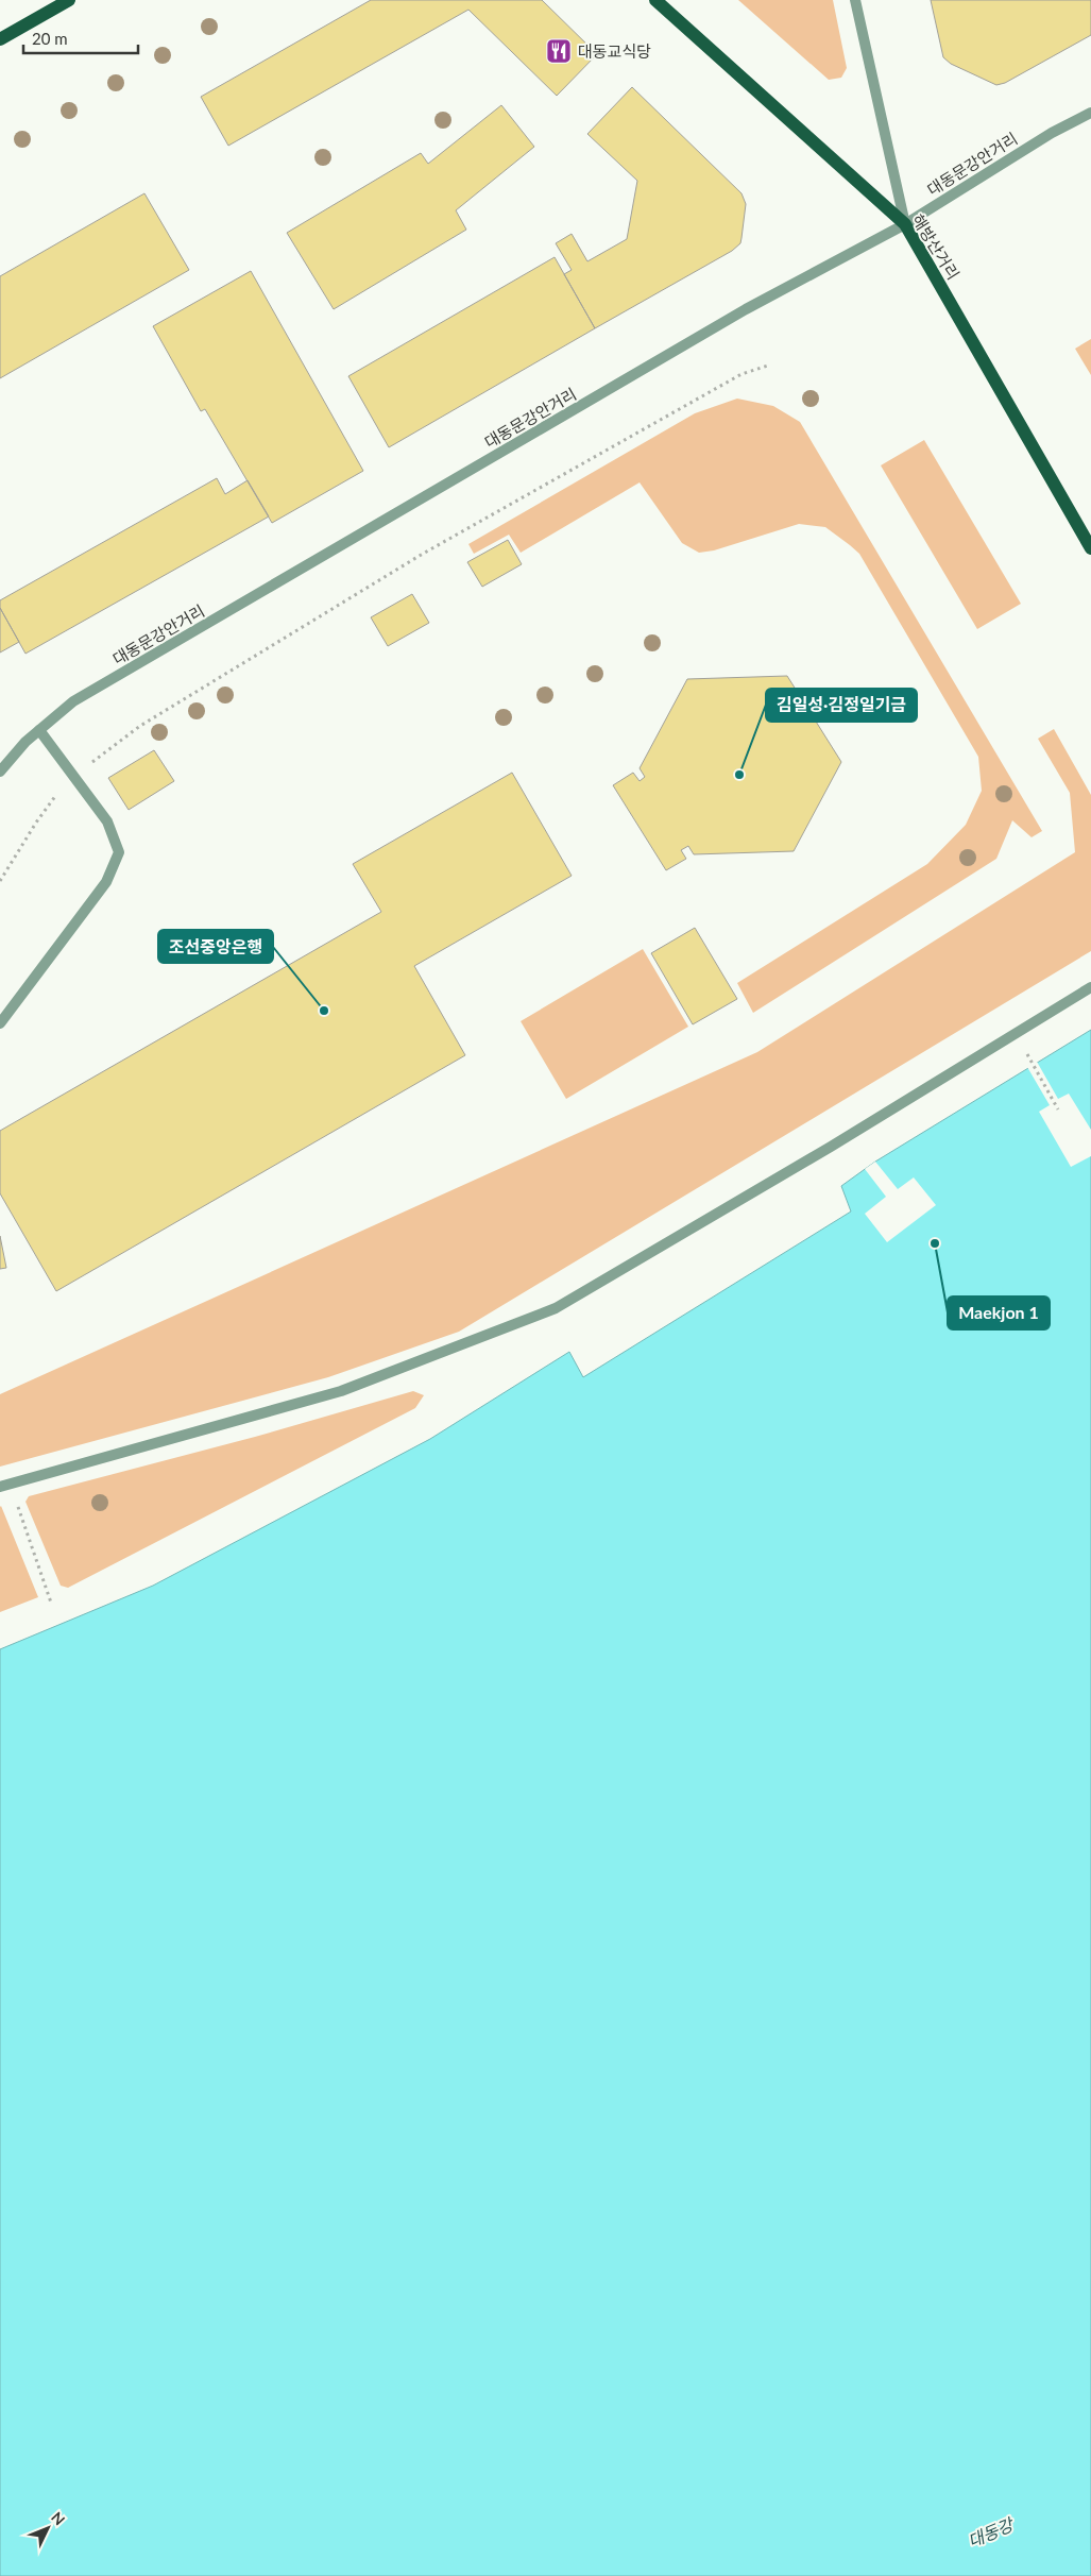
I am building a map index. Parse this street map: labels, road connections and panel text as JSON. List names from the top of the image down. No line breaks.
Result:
{"streets":{"main road":["해방산거리"],"street":["대동문강안거리"]},"crossings":[["대동문강안거리","해방산거리"]],"water":["대동강"],"places":{"restaurant":["대동교식당"],"other":["김일성·김정일기금","조선중앙은행","Maekjon 1"]},"scale_bar":"20 m","north":"top right"}
